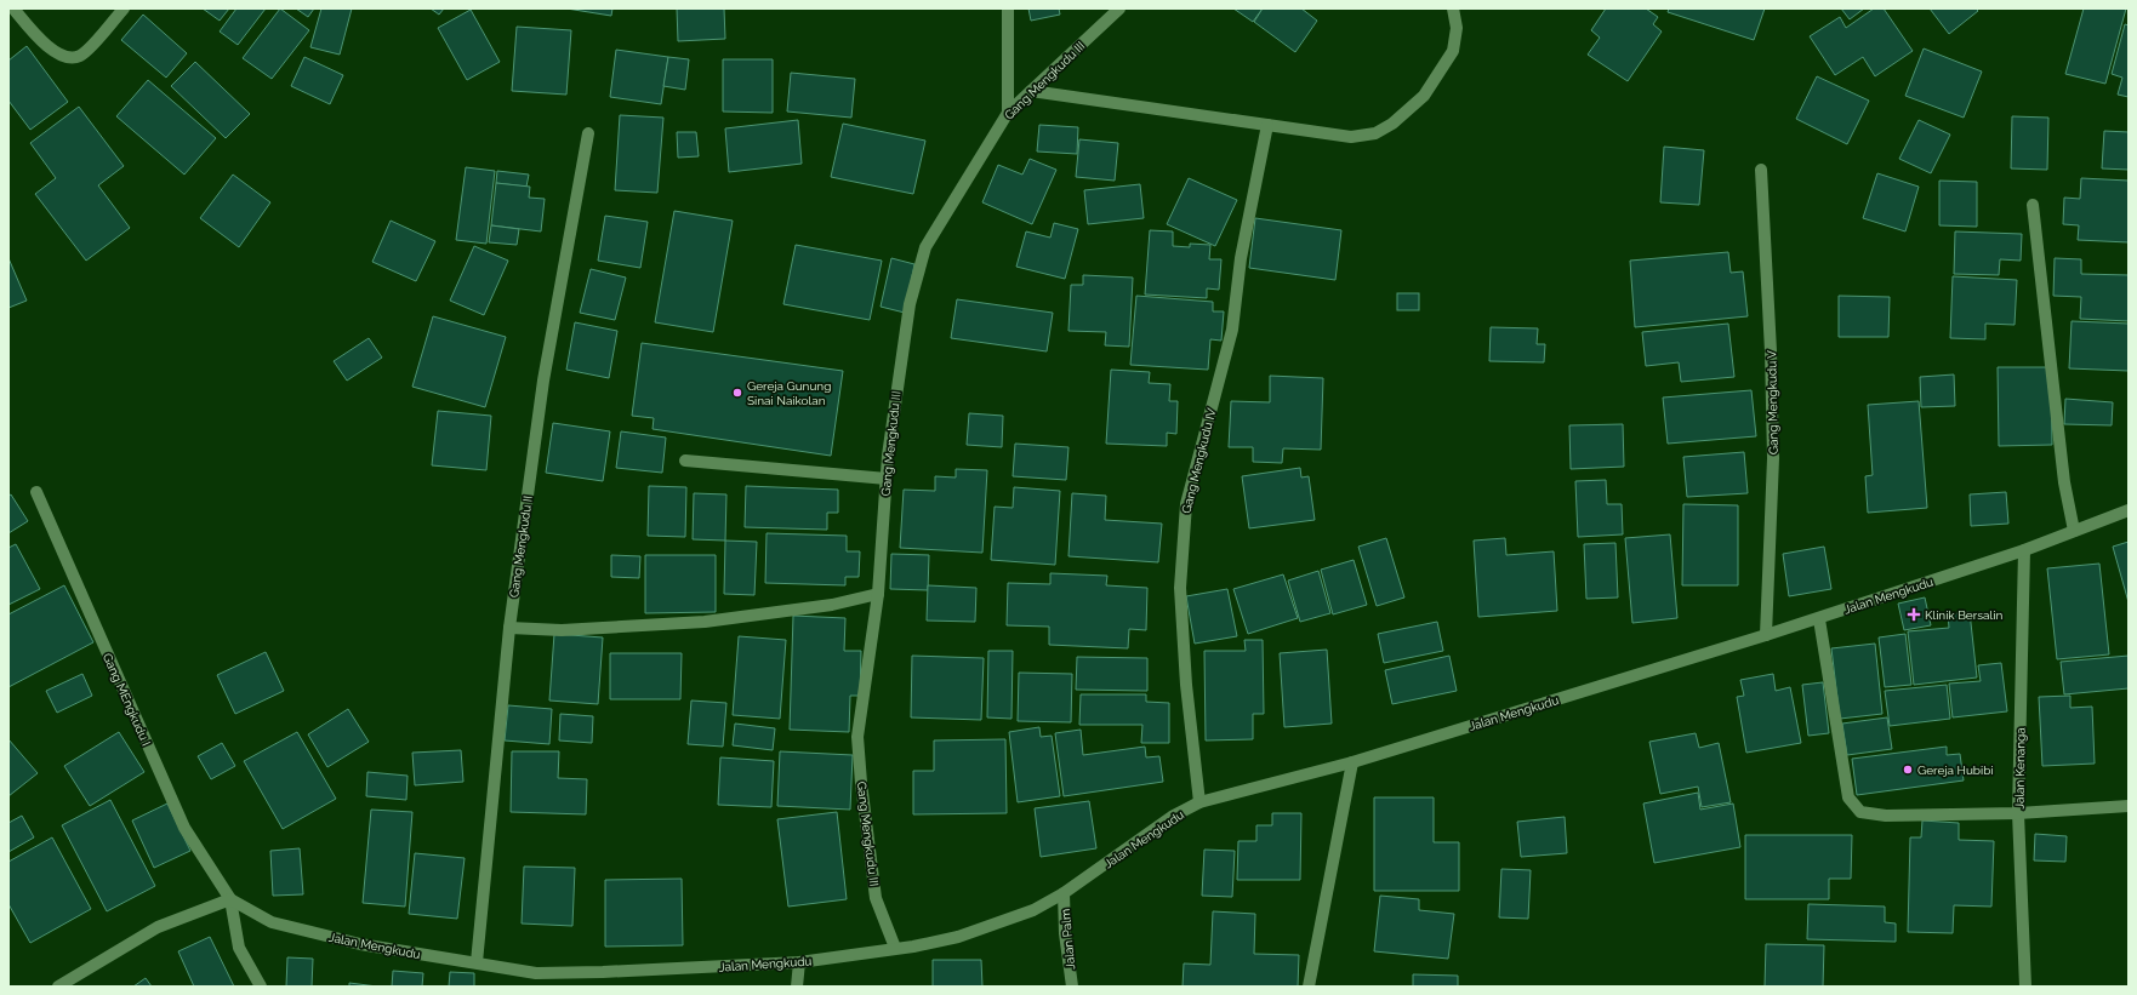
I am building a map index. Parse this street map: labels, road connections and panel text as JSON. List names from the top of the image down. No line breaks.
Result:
{"streets":{"street":["Gang Mengkudu III","Gang Mengkudu V","Gang Mengkudu IV","Gang Mengkudu II","Jalan Mengkudu","Gang MEngkudu I","Jalan Kenanga","Jalan Palm"]},"crossings":[["Gang Mengkudu III","Jalan Mengkudu"],["Gang Mengkudu V","Jalan Mengkudu"],["Gang Mengkudu IV","Jalan Mengkudu"],["Gang Mengkudu II","Jalan Mengkudu"],["Jalan Mengkudu","Gang MEngkudu I"],["Jalan Mengkudu","Jalan Kenanga"],["Jalan Mengkudu","Jalan Palm"]],"places":{"other":["Gereja Gunung Sinai Naikolan","Gereja Hubibi"],"health":["Klinik Bersalin"]}}
